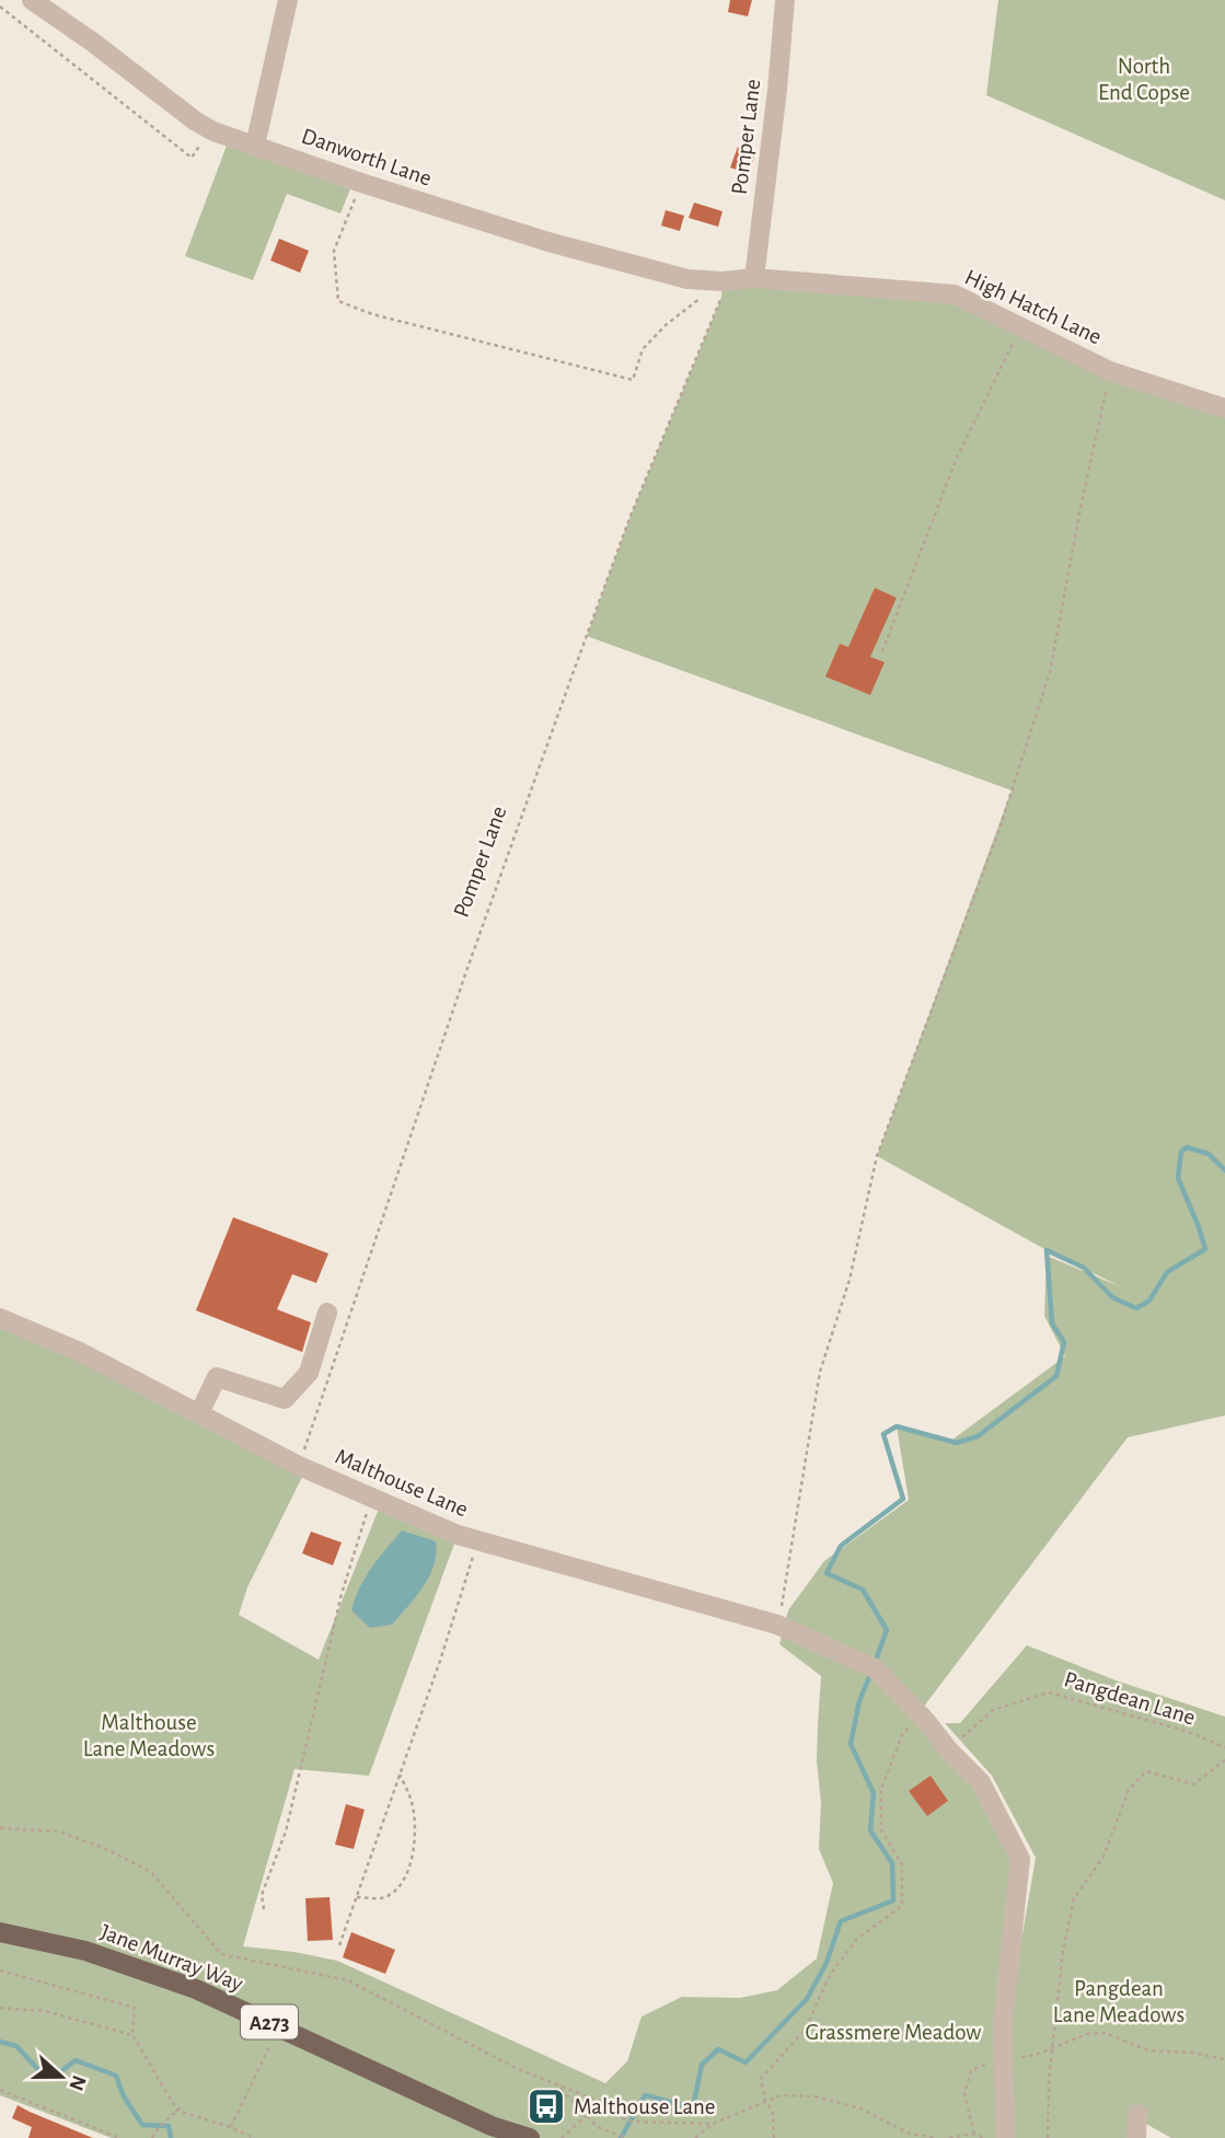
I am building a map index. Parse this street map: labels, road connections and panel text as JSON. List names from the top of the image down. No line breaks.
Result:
{"streets":{"main road":["Jane Murray Way","A273"],"street":["Pomper Lane","Danworth Lane","High Hatch Lane","Malthouse Lane"],"path":["Pangdean Lane"]},"crossings":[["Pomper Lane","Danworth Lane"],["Pomper Lane","High Hatch Lane"],["Pomper Lane","Malthouse Lane"],["Danworth Lane","High Hatch Lane"],["Malthouse Lane","Pangdean Lane"]],"parks":["North End Copse","Malthouse Lane Meadows","Pangdean Lane Meadows","Grassmere Meadow"],"places":{"bus stop":["Malthouse Lane"]},"north":"right"}
